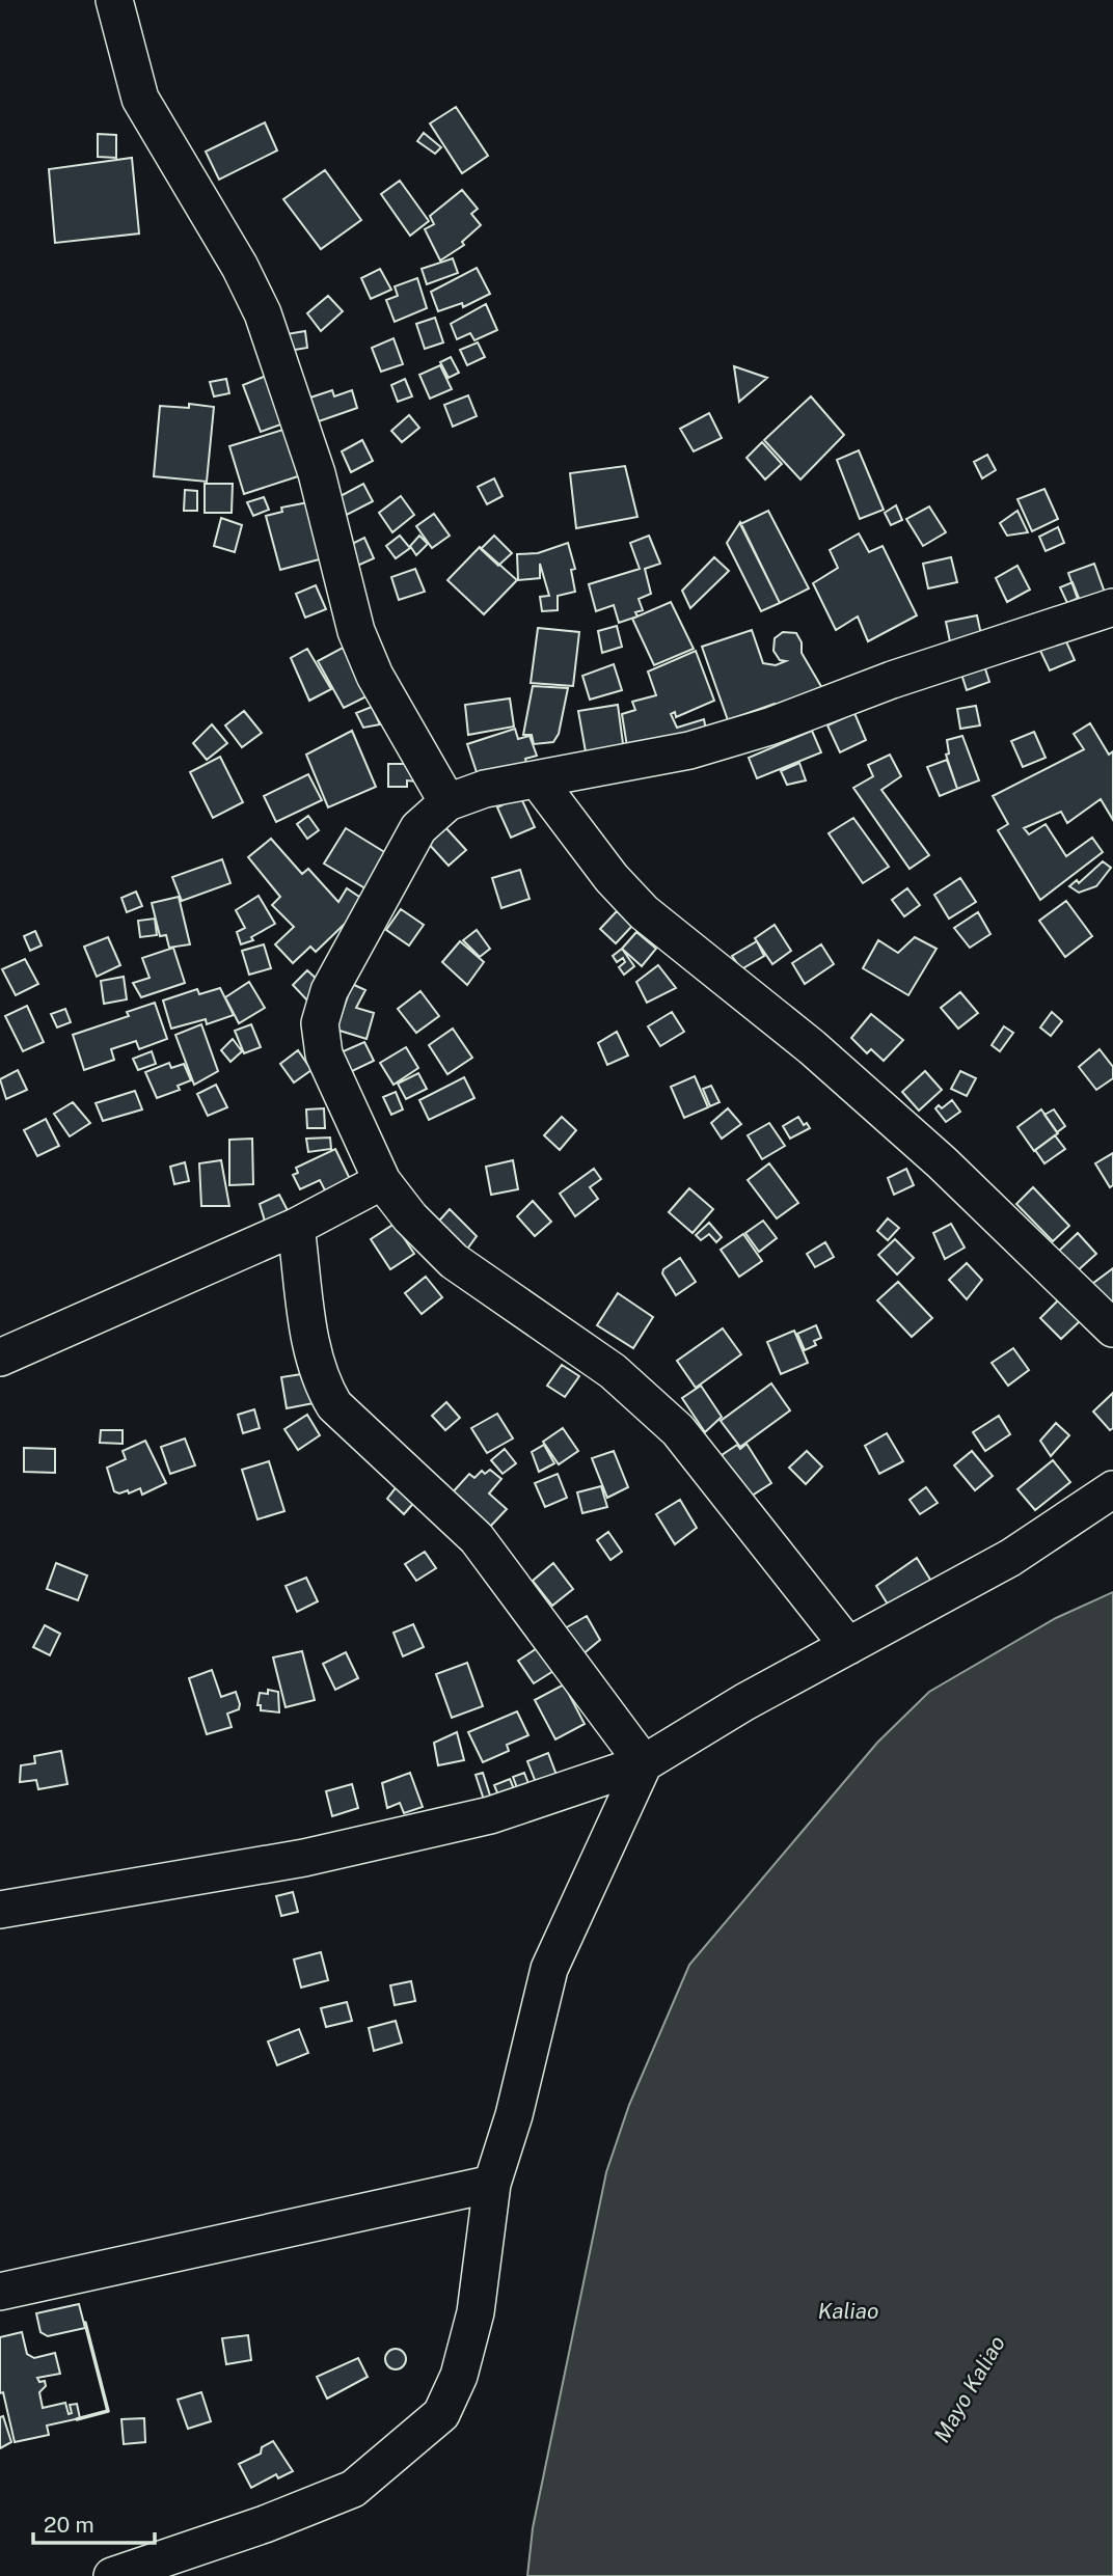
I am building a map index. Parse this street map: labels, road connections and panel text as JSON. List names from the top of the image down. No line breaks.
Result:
{"water":["Kaliao","Mayo Kaliao"],"scale_bar":"20 m"}
